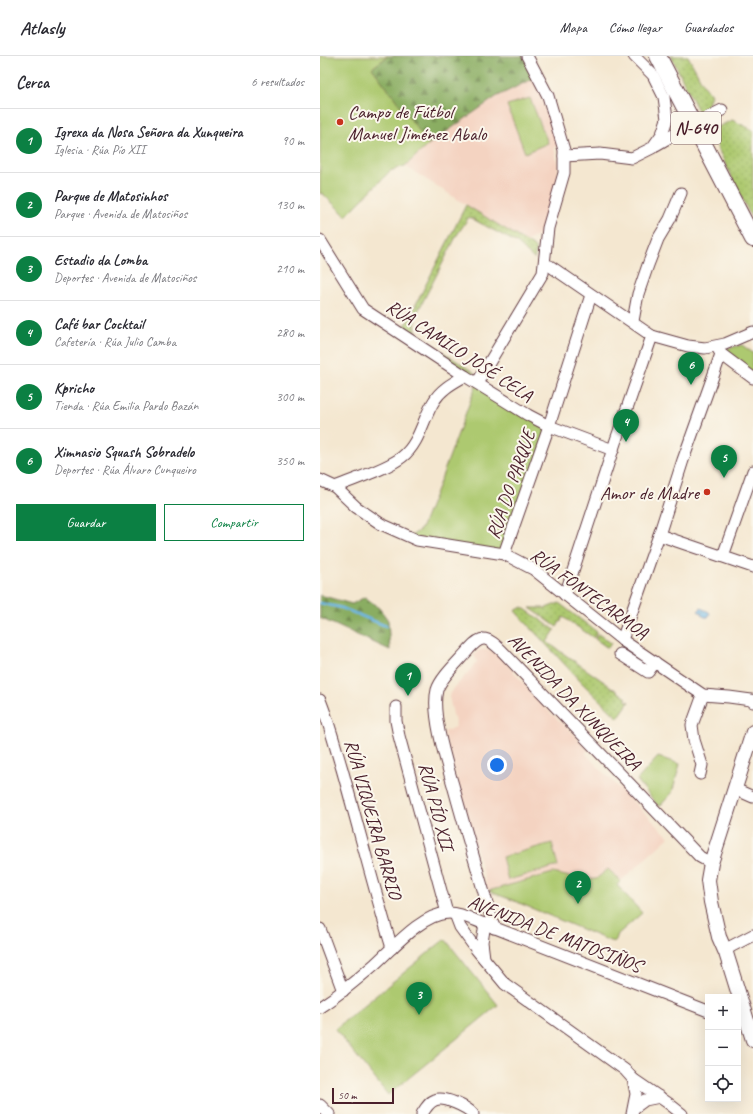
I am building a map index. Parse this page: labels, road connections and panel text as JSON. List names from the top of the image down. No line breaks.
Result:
{"streets":{"highway":["N-640"],"street":["RÚA CAMILO JOSÉ CELA","RÚA DO PARQUE","RÚA FONTECARMOA","AVENIDA DA XUNQUEIRA","RÚA PÍO XII","RÚA VIQUEIRA BARRIO","AVENIDA DE MATOSIÑOS"]},"crossings":[["RÚA CAMILO JOSÉ CELA","RÚA DO PARQUE"],["RÚA DO PARQUE","RÚA FONTECARMOA"],["AVENIDA DA XUNQUEIRA","AVENIDA DE MATOSIÑOS"],["RÚA PÍO XII","AVENIDA DE MATOSIÑOS"],["RÚA VIQUEIRA BARRIO","AVENIDA DE MATOSIÑOS"]],"places":["Campo de Fútbol Manuel Jiménez Abalo","Amor de Madre"],"scale_bar":"50 m","page":{"header":"Atlasly","nav":["Mapa","Cómo llegar","Guardados"],"heading":["Cerca","6 resultados"],"list":[{"mark":"1","name":"Igrexa da Nosa Señora da Xunqueira","note":"Iglesia · Rúa Pío XII","value":"90 m"},{"mark":"2","name":"Parque de Matosinhos","note":"Parque · Avenida de Matosiños","value":"130 m"},{"mark":"3","name":"Estadio da Lomba","note":"Deportes · Avenida de Matosiños","value":"210 m"},{"mark":"4","name":"Café bar Cocktail","note":"Cafetería · Rúa Julio Camba","value":"280 m"},{"mark":"5","name":"Kpricho","note":"Tienda · Rúa Emilia Pardo Bazán","value":"300 m"},{"mark":"6","name":"Ximnasio Squash Sobradelo","note":"Deportes · Rúa Álvaro Cunqueiro","value":"350 m"}],"pins":["6","4","5","1","2","3"],"buttons":["Guardar","Compartir"],"map_buttons":["+","−"],"scale":"50 m"}}
